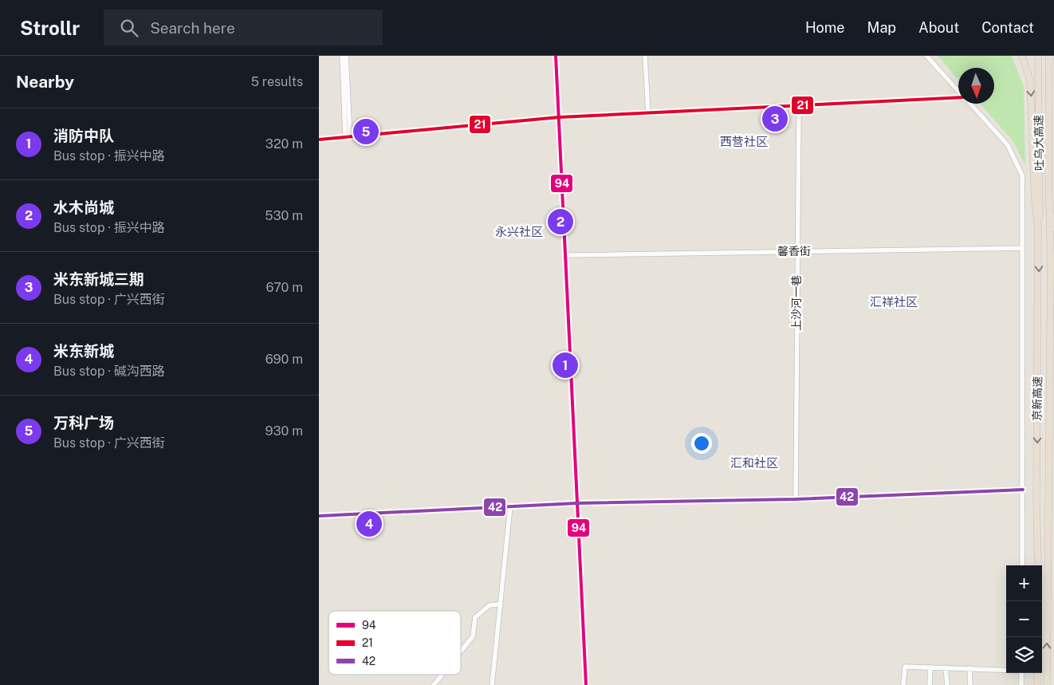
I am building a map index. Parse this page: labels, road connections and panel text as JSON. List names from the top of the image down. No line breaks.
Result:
{"streets":{"highway":["吐乌大高速","京新高速"],"street":["馨香街","上沙河一巷"]},"crossings":[["吐乌大高速","京新高速"],["馨香街","上沙河一巷"]],"districts":["西营社区","永兴社区","汇祥社区","汇和社区"],"lines":["transit line 94","transit line 21","transit line 42"],"legend":["94","21","42"],"north":"bottom","page":{"header":"Strollr","search":"Search here","nav":["Home","Map","About","Contact"],"heading":["Nearby","5 results"],"pins":["3","5","2","1","4"],"list":[{"mark":"1","name":"消防中队","note":"Bus stop · 振兴中路","value":"320 m"},{"mark":"2","name":"水木尚城","note":"Bus stop · 振兴中路","value":"530 m"},{"mark":"3","name":"米东新城三期","note":"Bus stop · 广兴西街","value":"670 m"},{"mark":"4","name":"米东新城","note":"Bus stop · 碱沟西路","value":"690 m"},{"mark":"5","name":"万科广场","note":"Bus stop · 广兴西街","value":"930 m"}],"map_buttons":["+","−"]}}
